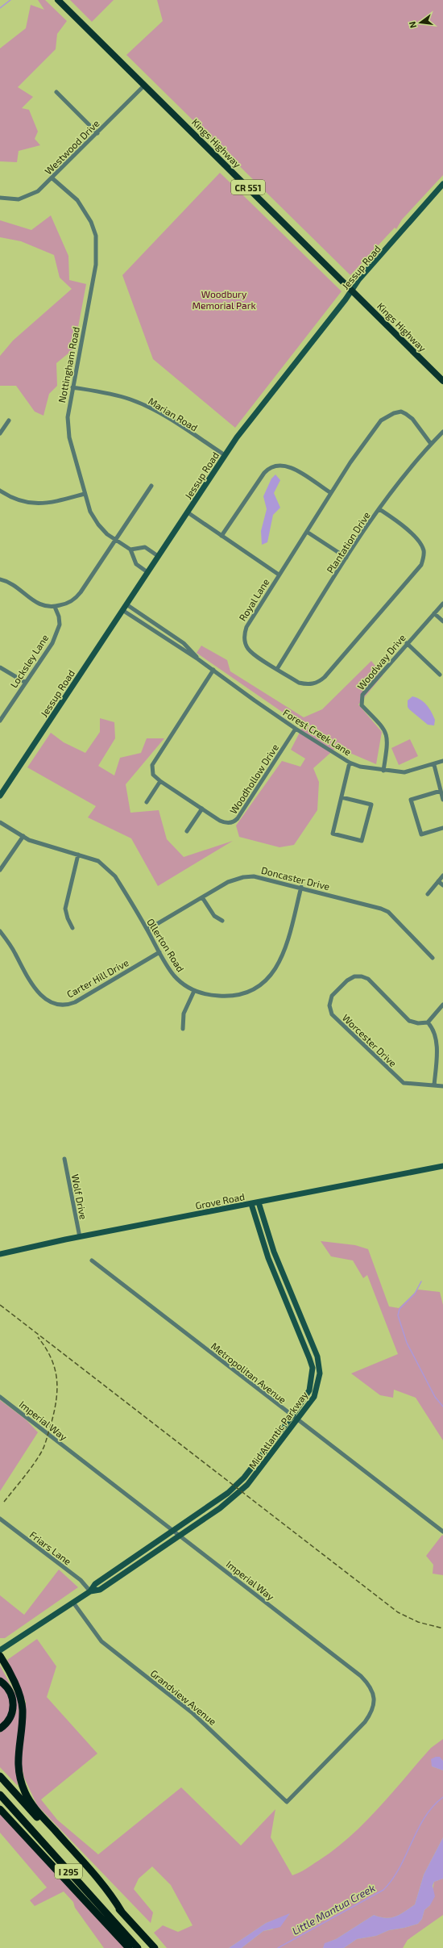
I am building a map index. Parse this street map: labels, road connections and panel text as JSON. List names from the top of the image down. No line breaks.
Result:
{"streets":{"highway":["I 295"],"main road":["Kings Highway","CR 551"],"street":["Westwood Drive","Jessup Road","Nottingham Road","Marian Road","Plantation Drive","Royal Lane","Locksley Lane","Woodway Drive","Forest Creek Lane","Woodhollow Drive","Doncaster Drive","Ollerton Road","Carter Hill Drive","Worcester Drive","Wolf Drive","Grove Road","Metropolitan Avenue","Imperial Way","Mid Atlantic Parkway","Friars Lane","Grandview Avenue"]},"crossings":[["Kings Highway","Westwood Drive"],["Kings Highway","Jessup Road"],["Westwood Drive","Nottingham Road"],["Jessup Road","Marian Road"],["Jessup Road","Forest Creek Lane"],["Nottingham Road","Marian Road"],["Plantation Drive","Royal Lane"],["Woodway Drive","Forest Creek Lane"],["Forest Creek Lane","Woodhollow Drive"],["Doncaster Drive","Ollerton Road"],["Ollerton Road","Carter Hill Drive"],["Wolf Drive","Grove Road"],["Grove Road","Mid Atlantic Parkway"],["Metropolitan Avenue","Mid Atlantic Parkway"],["Imperial Way","Mid Atlantic Parkway"],["Imperial Way","Grandview Avenue"],["Mid Atlantic Parkway","Friars Lane"],["Mid Atlantic Parkway","Grandview Avenue"]],"water":["Little Mantua Creek"],"parks":["Woodbury Memorial Park"],"north":"left"}
